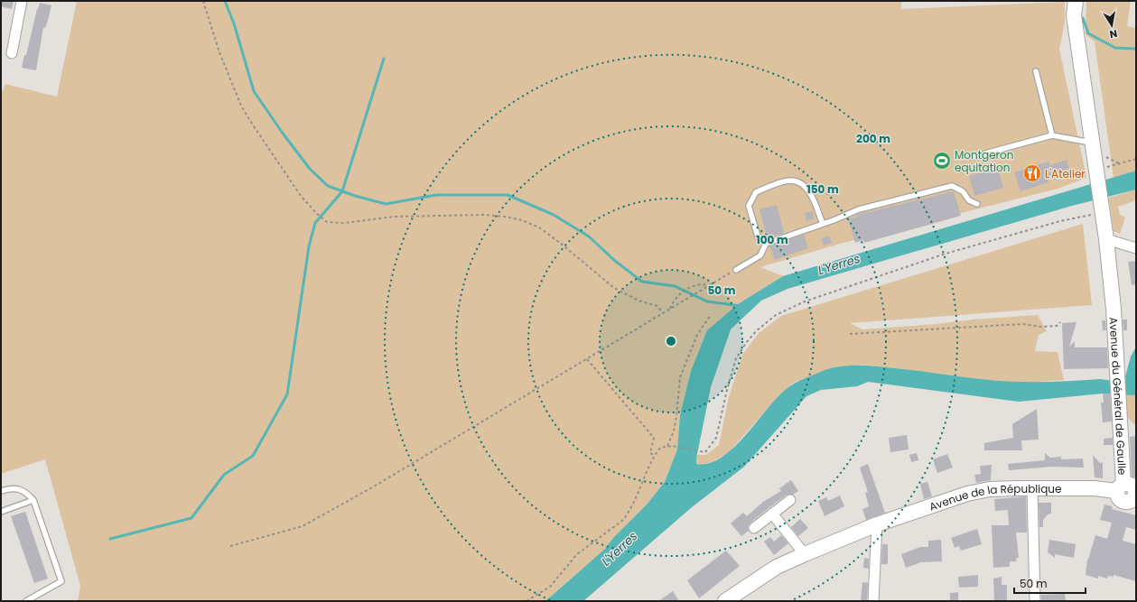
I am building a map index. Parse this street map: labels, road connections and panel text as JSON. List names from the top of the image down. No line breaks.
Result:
{"streets":{"street":["Avenue du Général de Gaulle","Avenue de la République"]},"crossings":[["Avenue du Général de Gaulle","Avenue de la République"]],"water":["L'Yerres"],"places":{"sports":["Montgeron equitation"],"restaurant":["L'Atelier"]},"scale_bar":"50 m","north":"bottom","rings":["200 m","150 m","100 m","50 m"]}
